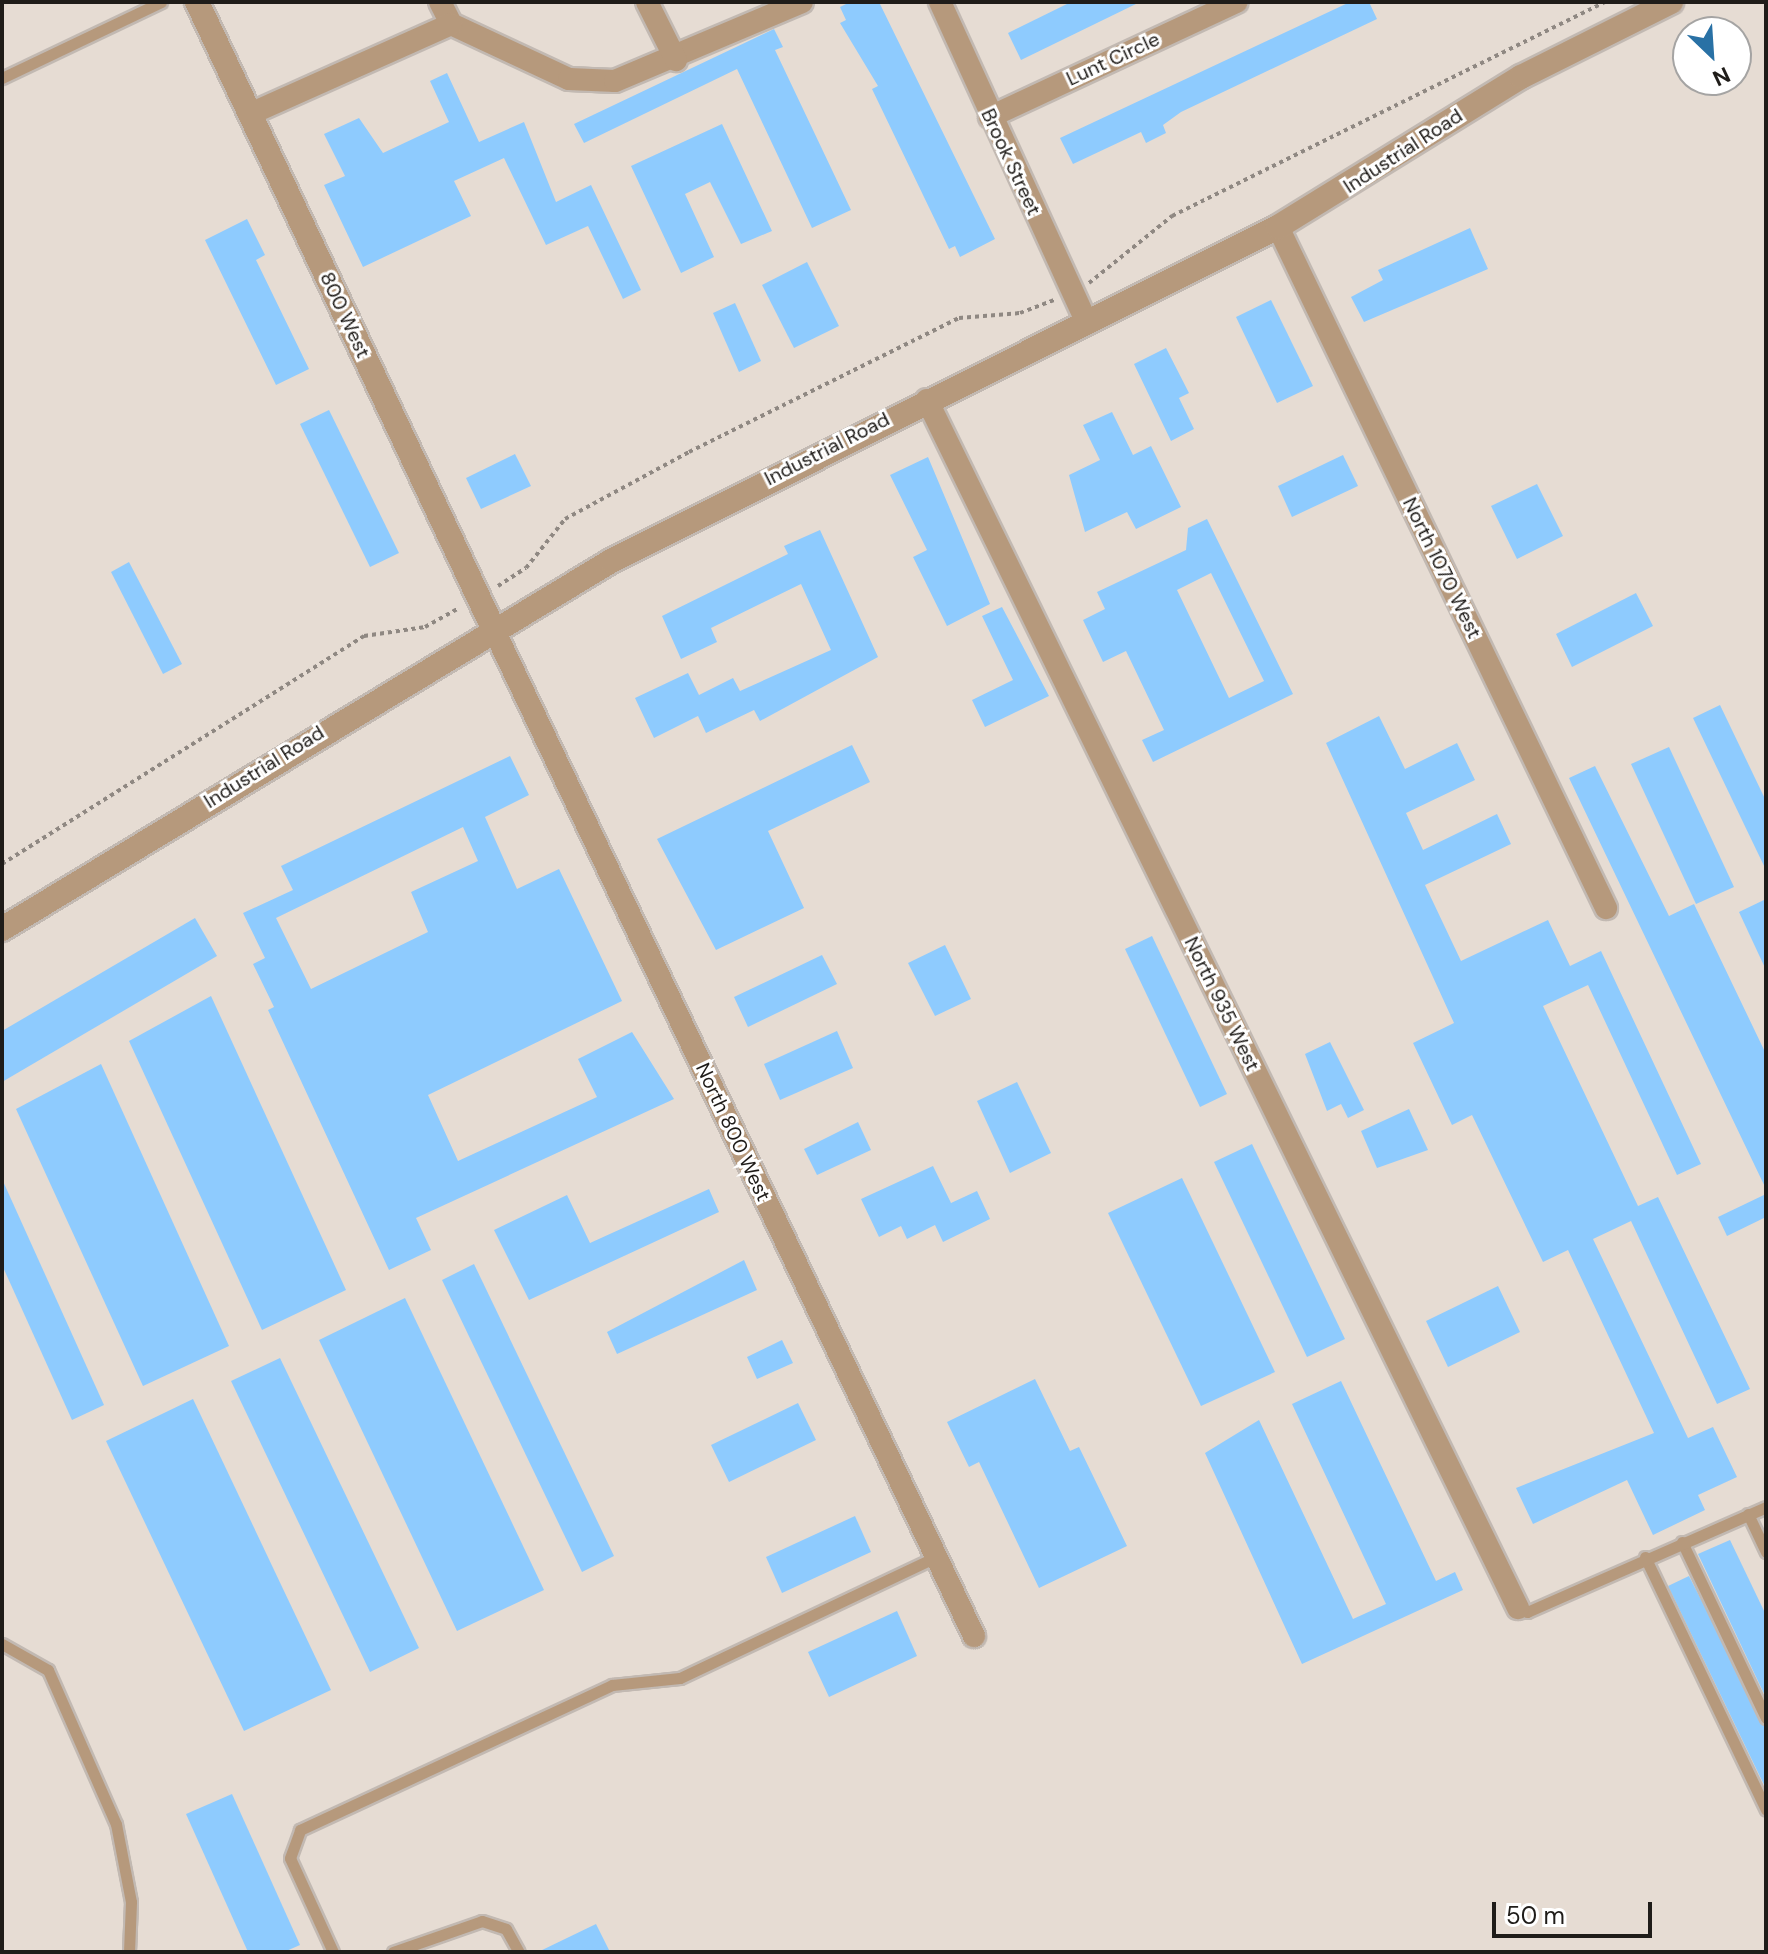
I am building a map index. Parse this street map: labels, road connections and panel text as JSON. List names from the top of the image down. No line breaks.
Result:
{"streets":{"street":["Lunt Circle","Industrial Road","Brook Street","800 West","North 1070 West","North 935 West","North 800 West"]},"crossings":[["Lunt Circle","Brook Street"],["Industrial Road","Brook Street"],["Industrial Road","800 West"],["Industrial Road","North 1070 West"],["Industrial Road","North 935 West"],["Industrial Road","North 800 West"],["800 West","North 800 West"]],"scale_bar":"50 m","north":"bottom right"}
